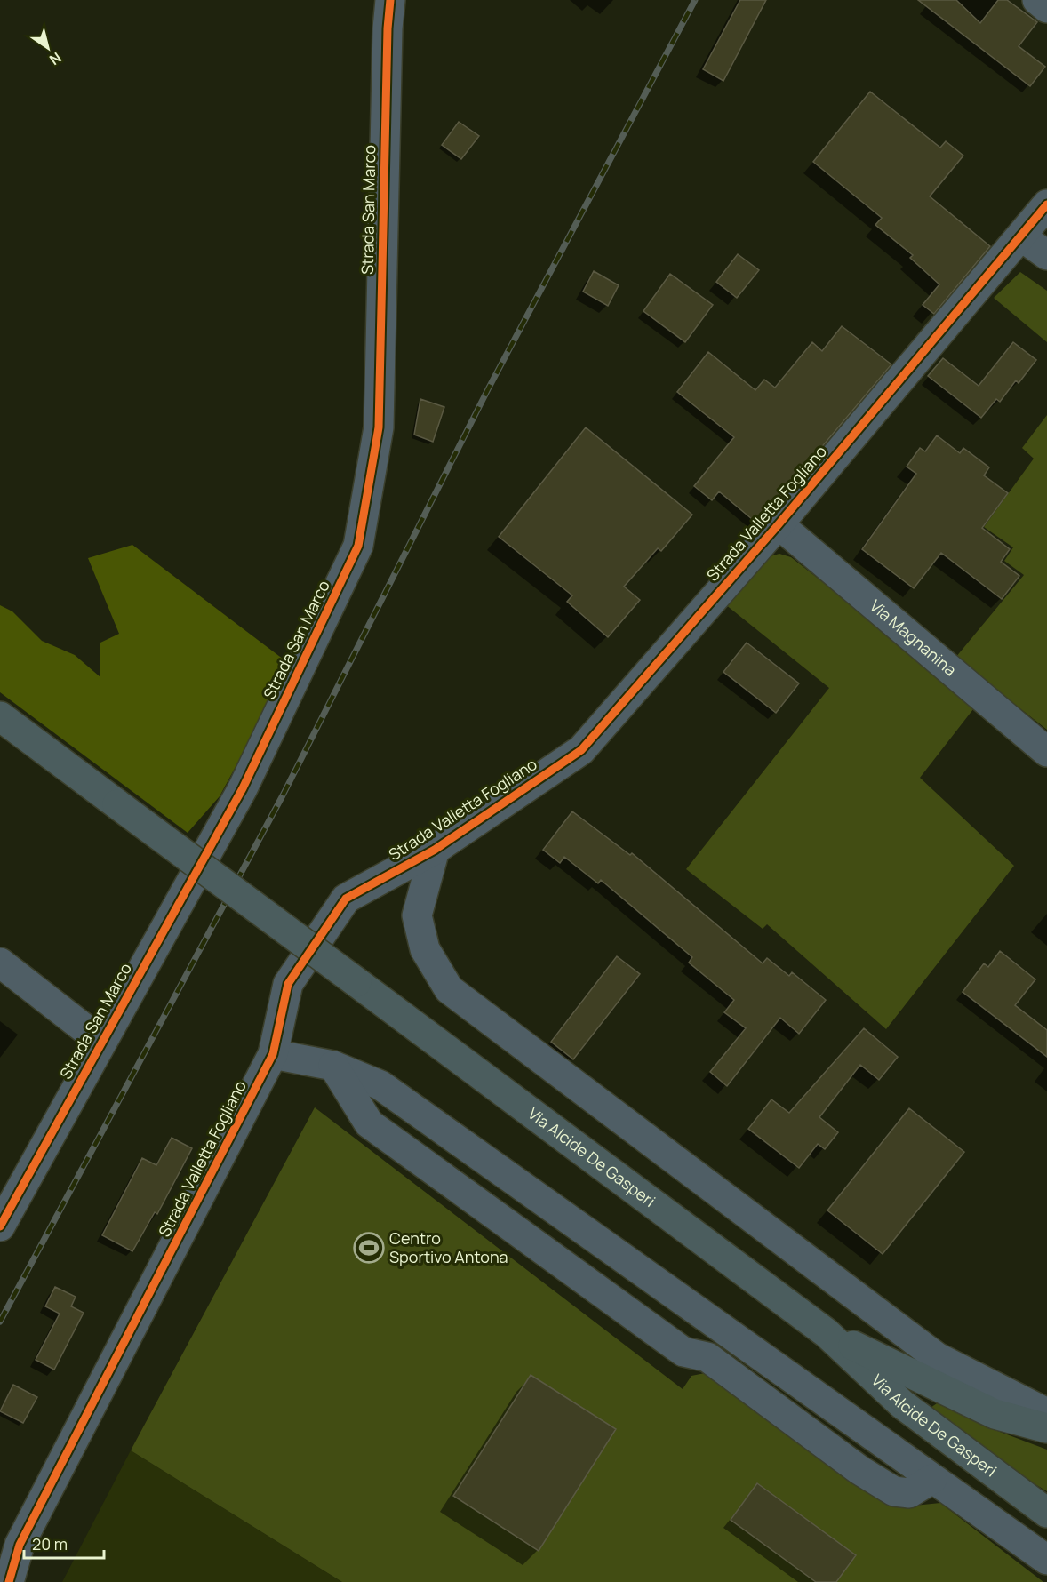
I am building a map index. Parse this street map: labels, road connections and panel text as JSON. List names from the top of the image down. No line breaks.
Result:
{"streets":{"main road":["Via Alcide De Gasperi"],"street":["Strada San Marco","Strada Valletta Fogliano","Via Magnanina"]},"crossings":[["Strada Valletta Fogliano","Via Magnanina"]],"places":{"sports":["Centro Sportivo Antona"]},"scale_bar":"20 m","north":"bottom right"}
